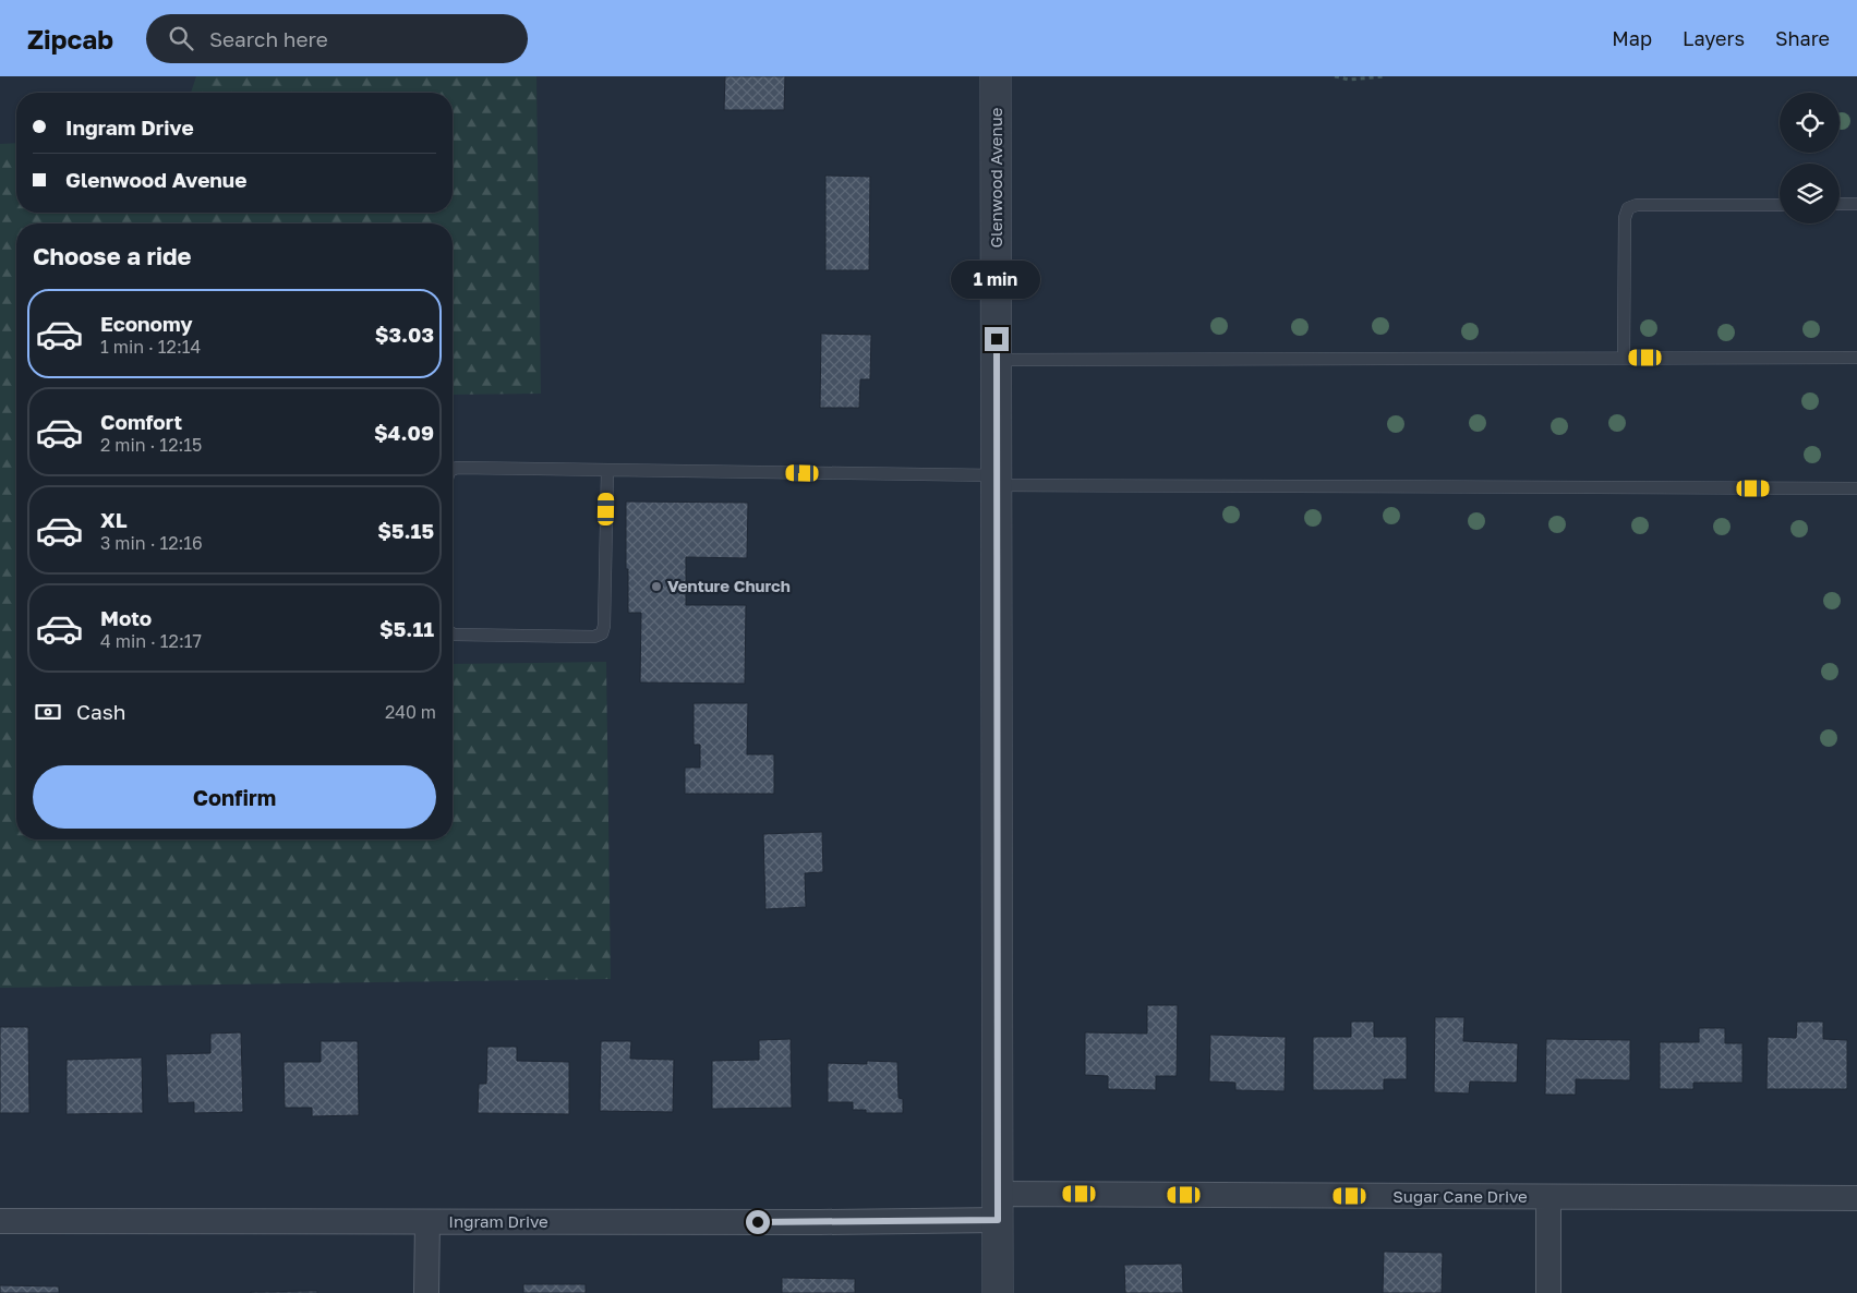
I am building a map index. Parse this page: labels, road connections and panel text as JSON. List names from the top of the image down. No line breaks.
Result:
{"streets":{"street":["Glenwood Avenue","Sugar Cane Drive","Ingram Drive"]},"crossings":[["Glenwood Avenue","Sugar Cane Drive"],["Glenwood Avenue","Ingram Drive"],["Sugar Cane Drive","Ingram Drive"]],"places":["Venture Church"],"page":{"header":"Zipcab","search":"Search here","nav":["Map","Layers","Share"],"banner":["Ingram Drive","Glenwood Avenue"],"heading":"Choose a ride","bubble":"1 min","list":[{"name":"Economy","note":"1 min · 12:14","value":"$3.03"},{"name":"Comfort","note":"2 min · 12:15","value":"$4.09"},{"name":"XL","note":"3 min · 12:16","value":"$5.15"},{"name":"Moto","note":"4 min · 12:17","value":"$5.11"}],"pay":["Cash","240 m"],"buttons":"Confirm"}}
